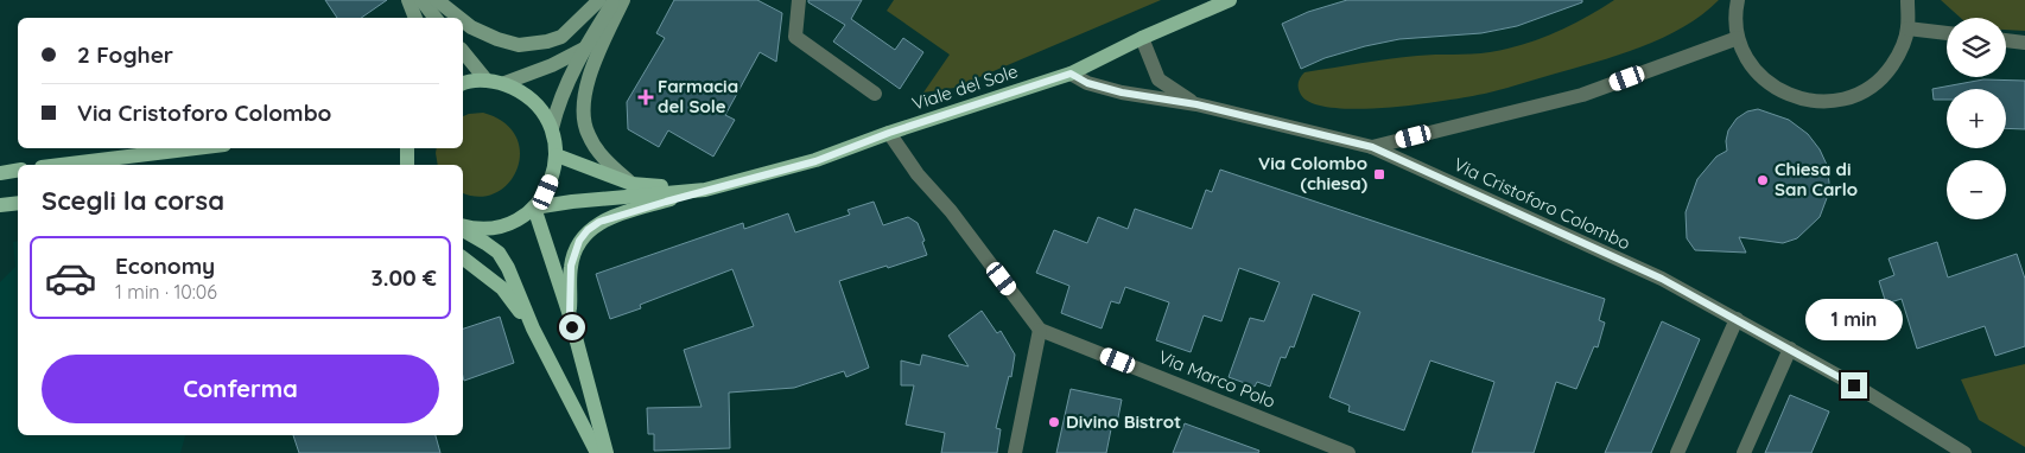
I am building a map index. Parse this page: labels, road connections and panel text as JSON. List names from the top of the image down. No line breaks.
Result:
{"streets":{"main road":["Viale del Sole"],"street":["Via Cristoforo Colombo","Via Marco Polo"]},"crossings":[["Viale del Sole","Via Cristoforo Colombo"]],"places":{"health":["Farmacia del Sole"],"transit":["Via Colombo (chiesa)"],"other":["Chiesa di San Carlo","Divino Bistrot"]},"page":{"map_buttons":["+","−"],"banner":["2 Fogher","Via Cristoforo Colombo"],"heading":"Scegli la corsa","list":[{"name":"Economy","note":"1 min · 10:06","value":"3.00 €"}],"bubble":"1 min","buttons":"Conferma"}}
